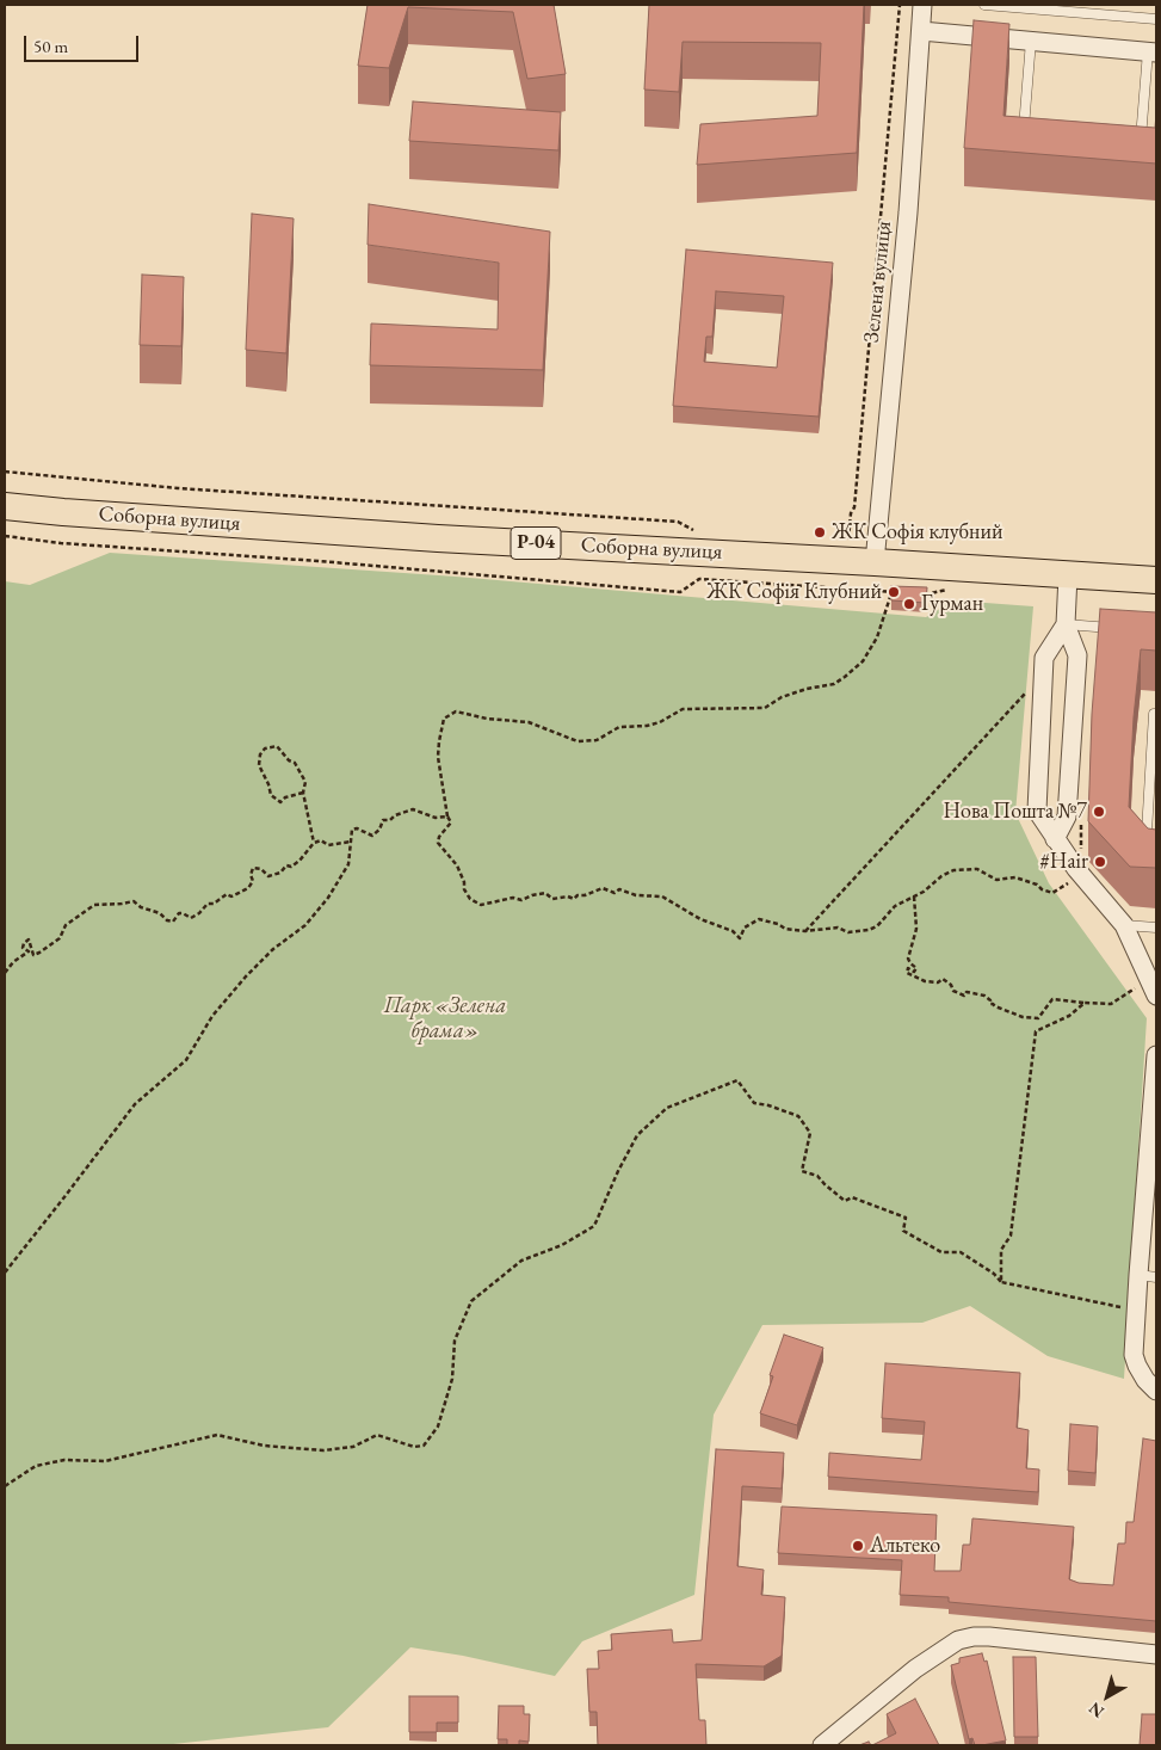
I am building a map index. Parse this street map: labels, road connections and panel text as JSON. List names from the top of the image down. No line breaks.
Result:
{"streets":{"main road":["Соборна вулиця","Р-04"],"street":["Зелена вулиця"]},"crossings":[["Зелена вулиця","Соборна вулиця"]],"parks":["Парк «Зелена брама»"],"places":["ЖК Софія клубний","ЖК Софія Клубний","Гурман","Нова Пошта №7","#Hair","Альтеко"],"scale_bar":"50 m","north":"bottom left"}
